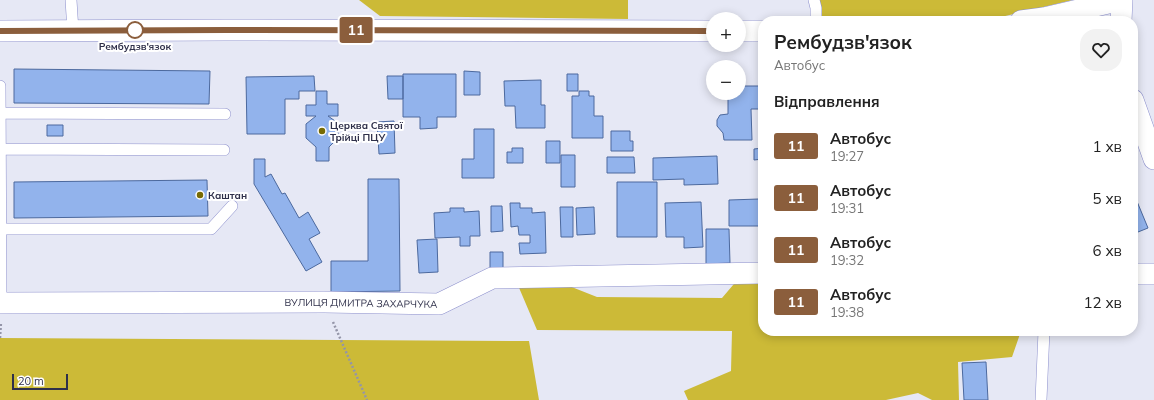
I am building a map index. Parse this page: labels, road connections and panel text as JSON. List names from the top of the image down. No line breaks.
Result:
{"streets":{"street":["ВУЛИЦЯ ДМИТРА ЗАХАРЧУКА"]},"places":["Рембудзв'язок","Церква Святої Трійці ПЦУ","Каштан"],"lines":["bus line 11"],"scale_bar":"20 m","page":{"on_map":"11","map_buttons":["+","−"],"heading":[["Рембудзв'язок","Автобус"],"Відправлення"],"list":[{"mark":"11","name":"Автобус","note":"19:27","value":"1 хв"},{"mark":"11","name":"Автобус","note":"19:31","value":"5 хв"},{"mark":"11","name":"Автобус","note":"19:32","value":"6 хв"},{"mark":"11","name":"Автобус","note":"19:38","value":"12 хв"}],"scale":"20 m"}}
